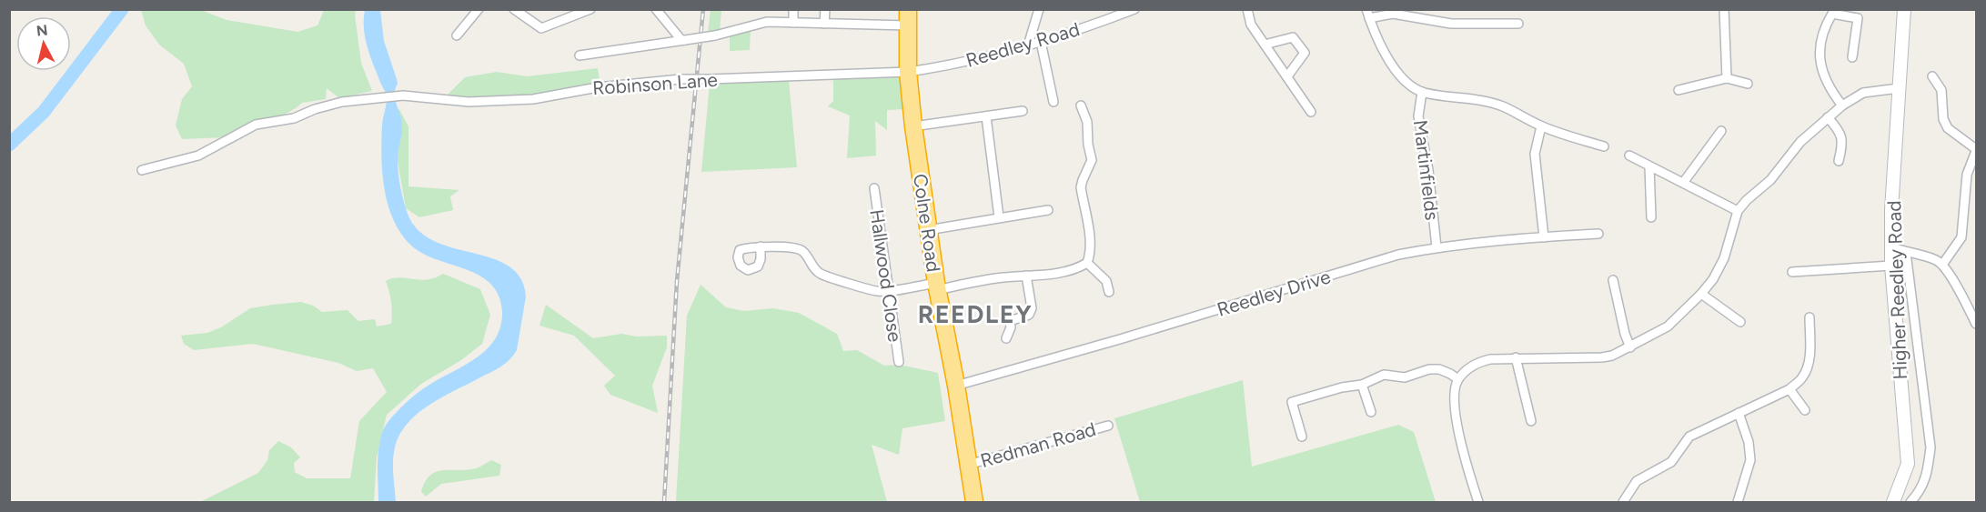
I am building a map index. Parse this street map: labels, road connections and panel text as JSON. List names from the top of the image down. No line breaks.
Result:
{"streets":{"highway":["Colne Road"],"street":["Reedley Road","Robinson Lane","Martinfields","Hallwood Close","Higher Reedley Road","Reedley Drive","Redman Road"]},"crossings":[["Reedley Road","Robinson Lane"],["Reedley Road","Colne Road"],["Robinson Lane","Colne Road"],["Martinfields","Reedley Drive"],["Colne Road","Reedley Drive"],["Colne Road","Redman Road"]],"districts":["REEDLEY"],"north":"top"}
